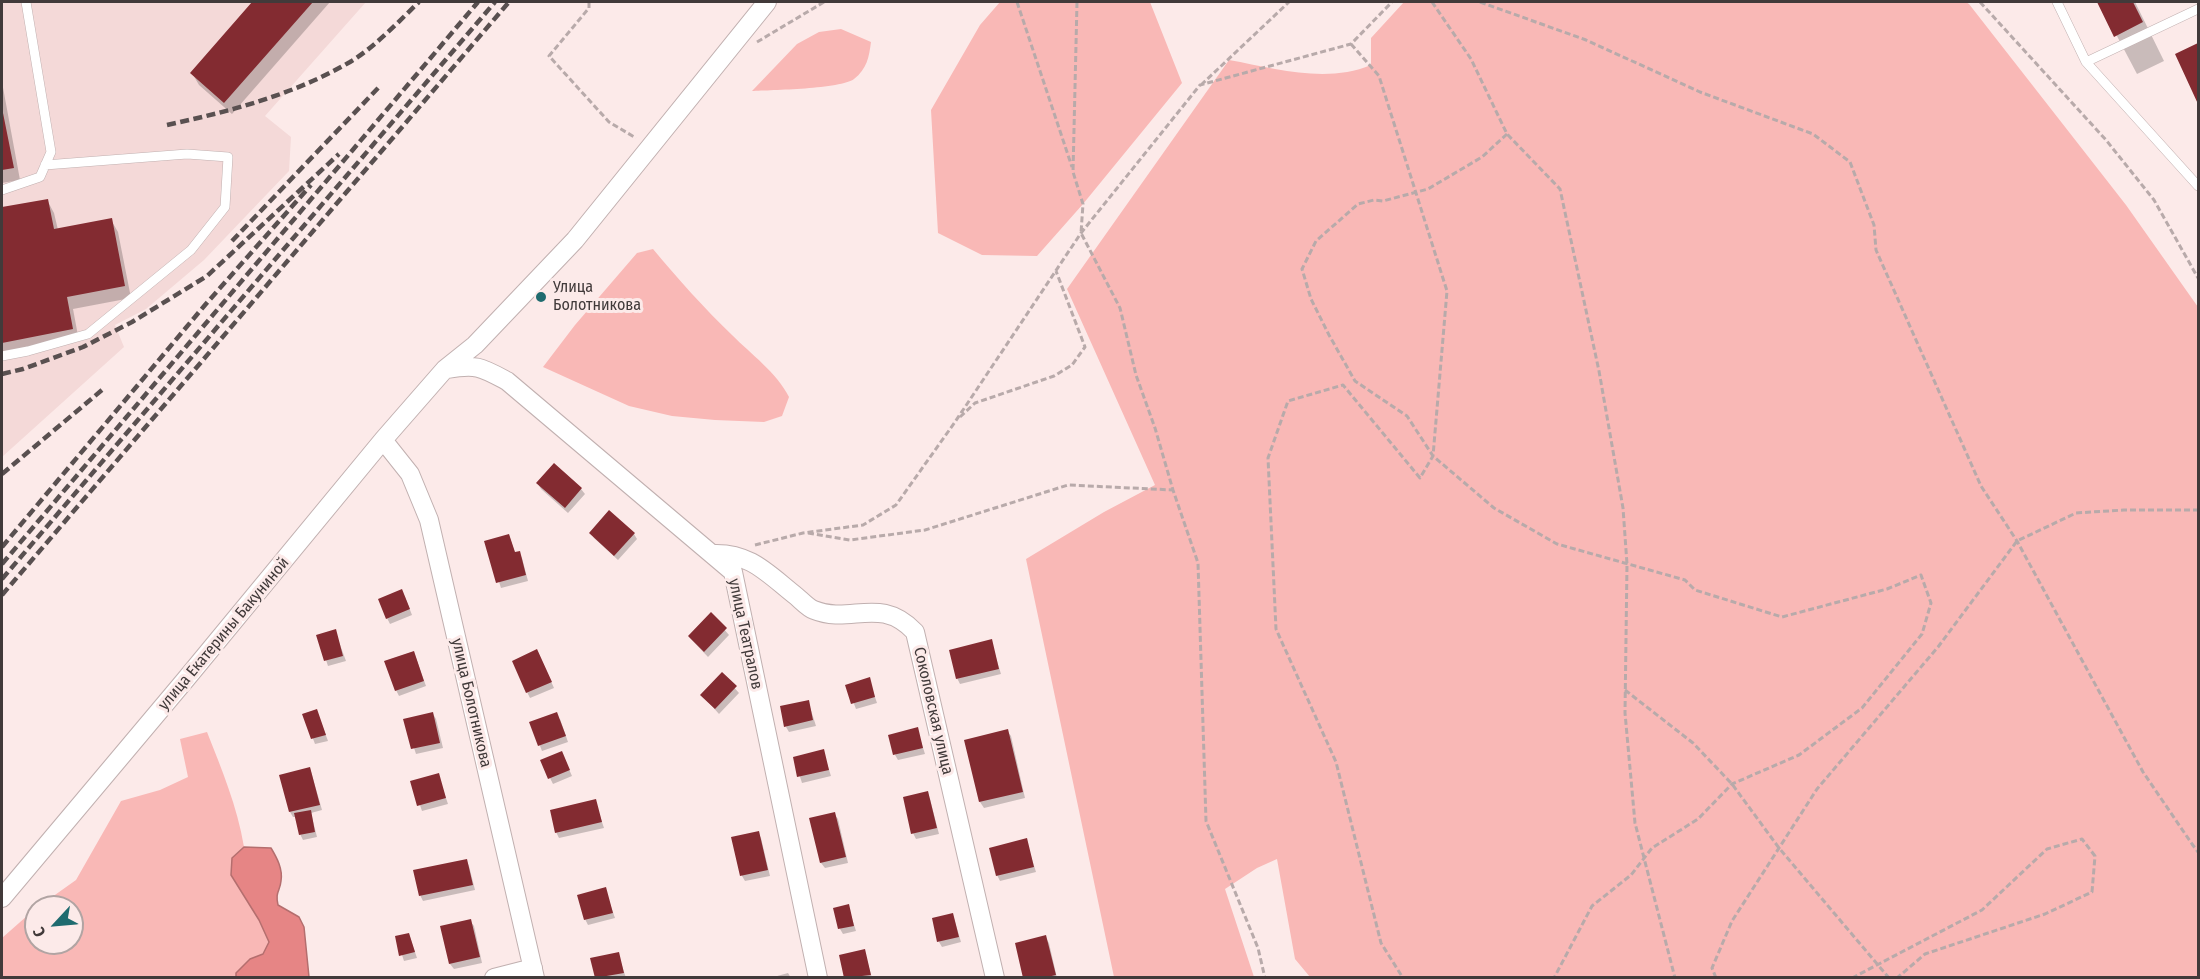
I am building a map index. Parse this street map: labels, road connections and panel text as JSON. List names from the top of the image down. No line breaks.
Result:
{"streets":{"street":["улица Екатерины Бакуниной","улица Театралов","улица Болотникова","Соколовская улица"]},"crossings":[["улица Екатерины Бакуниной","улица Театралов"],["улица Екатерины Бакуниной","улица Болотникова"],["улица Театралов","Соколовская улица"]],"places":["Улица Болотникова"],"north":"bottom left"}
